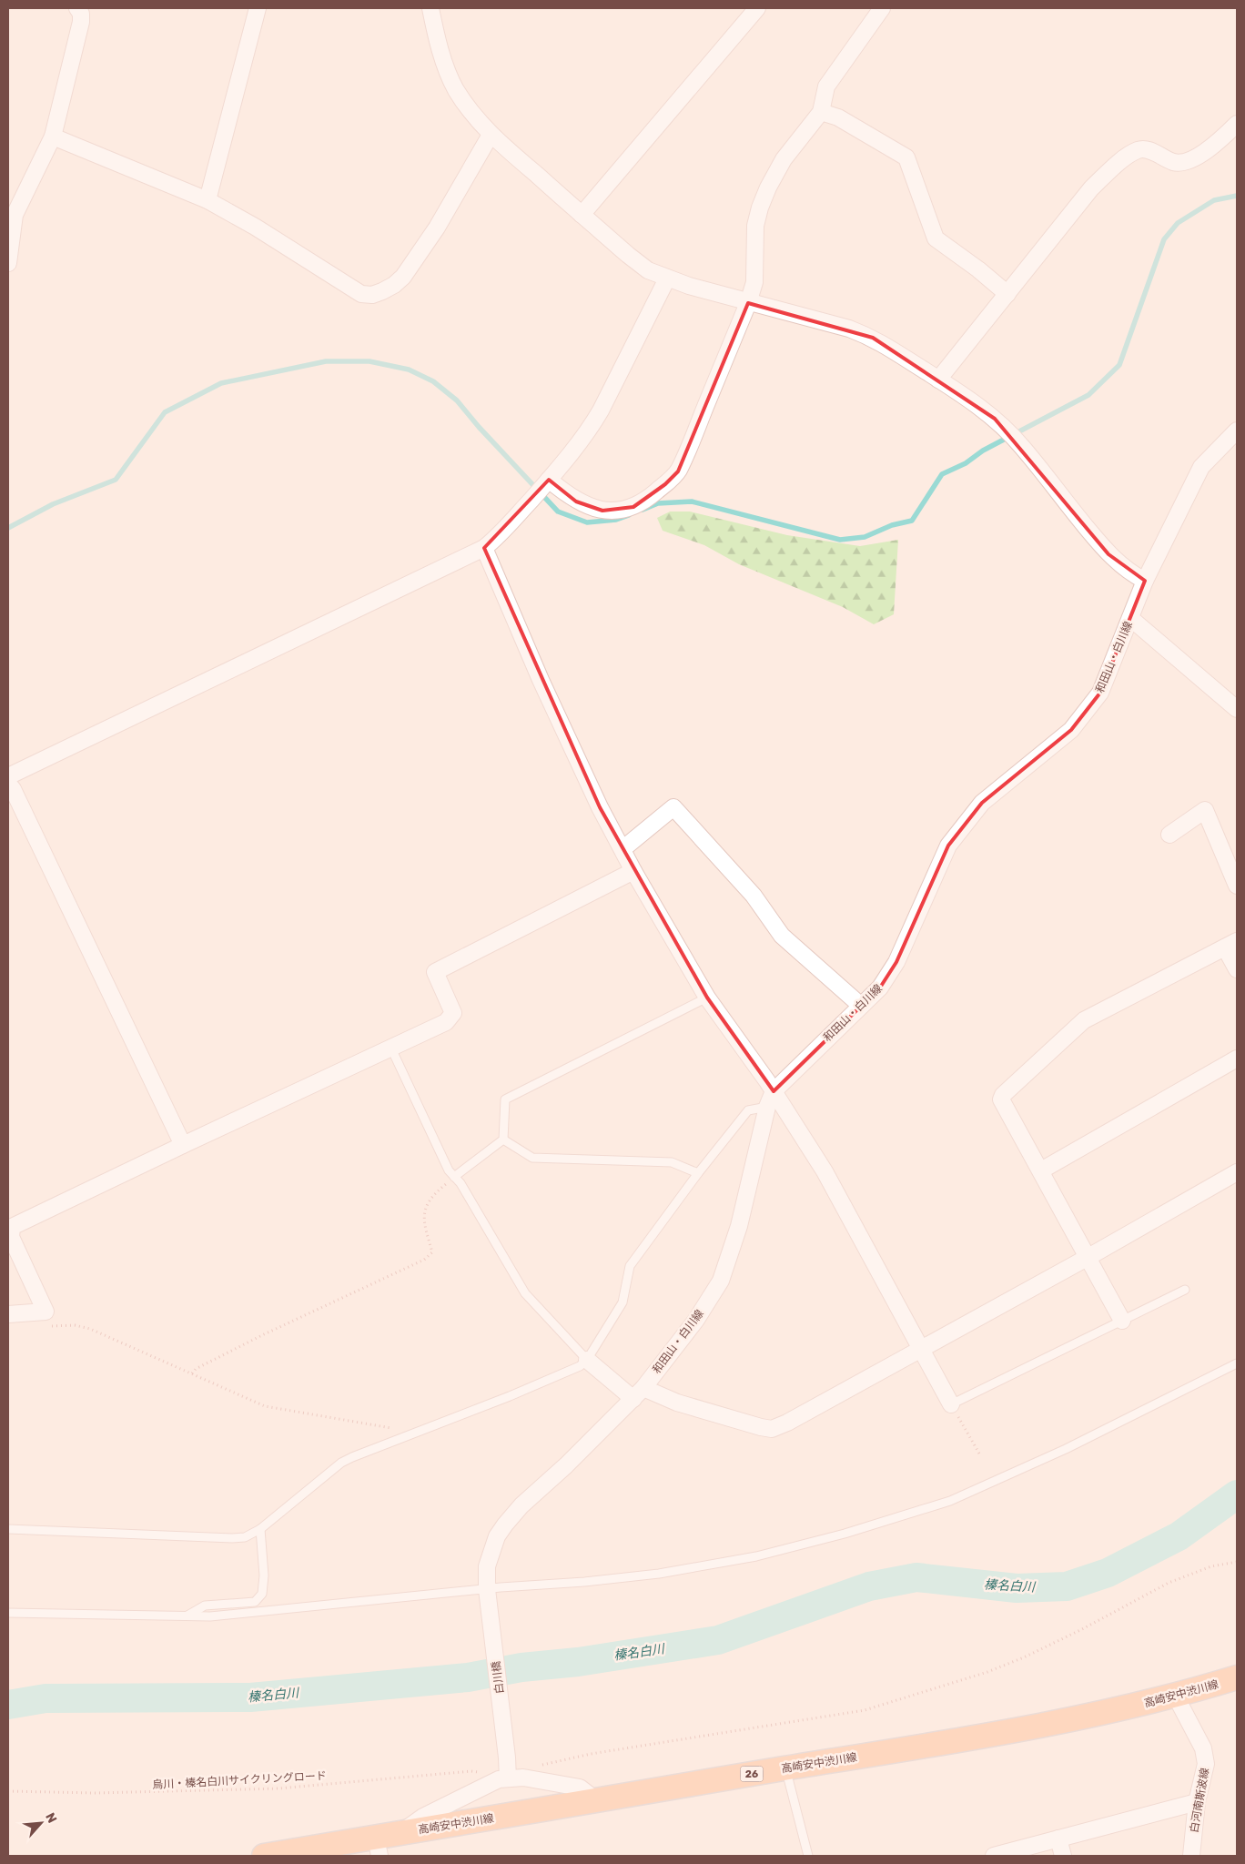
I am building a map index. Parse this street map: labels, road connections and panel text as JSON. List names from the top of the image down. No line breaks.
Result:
{"streets":{"main road":["高崎安中渋川線","26"],"street":["和田山・白川線","白川橋","白河南斯波線"],"path":["烏川・榛名白川サイクリングロード"]},"crossings":[["和田山・白川線","白川橋"],["高崎安中渋川線","白河南斯波線"]],"water":["榛名白川"],"north":"top right"}
